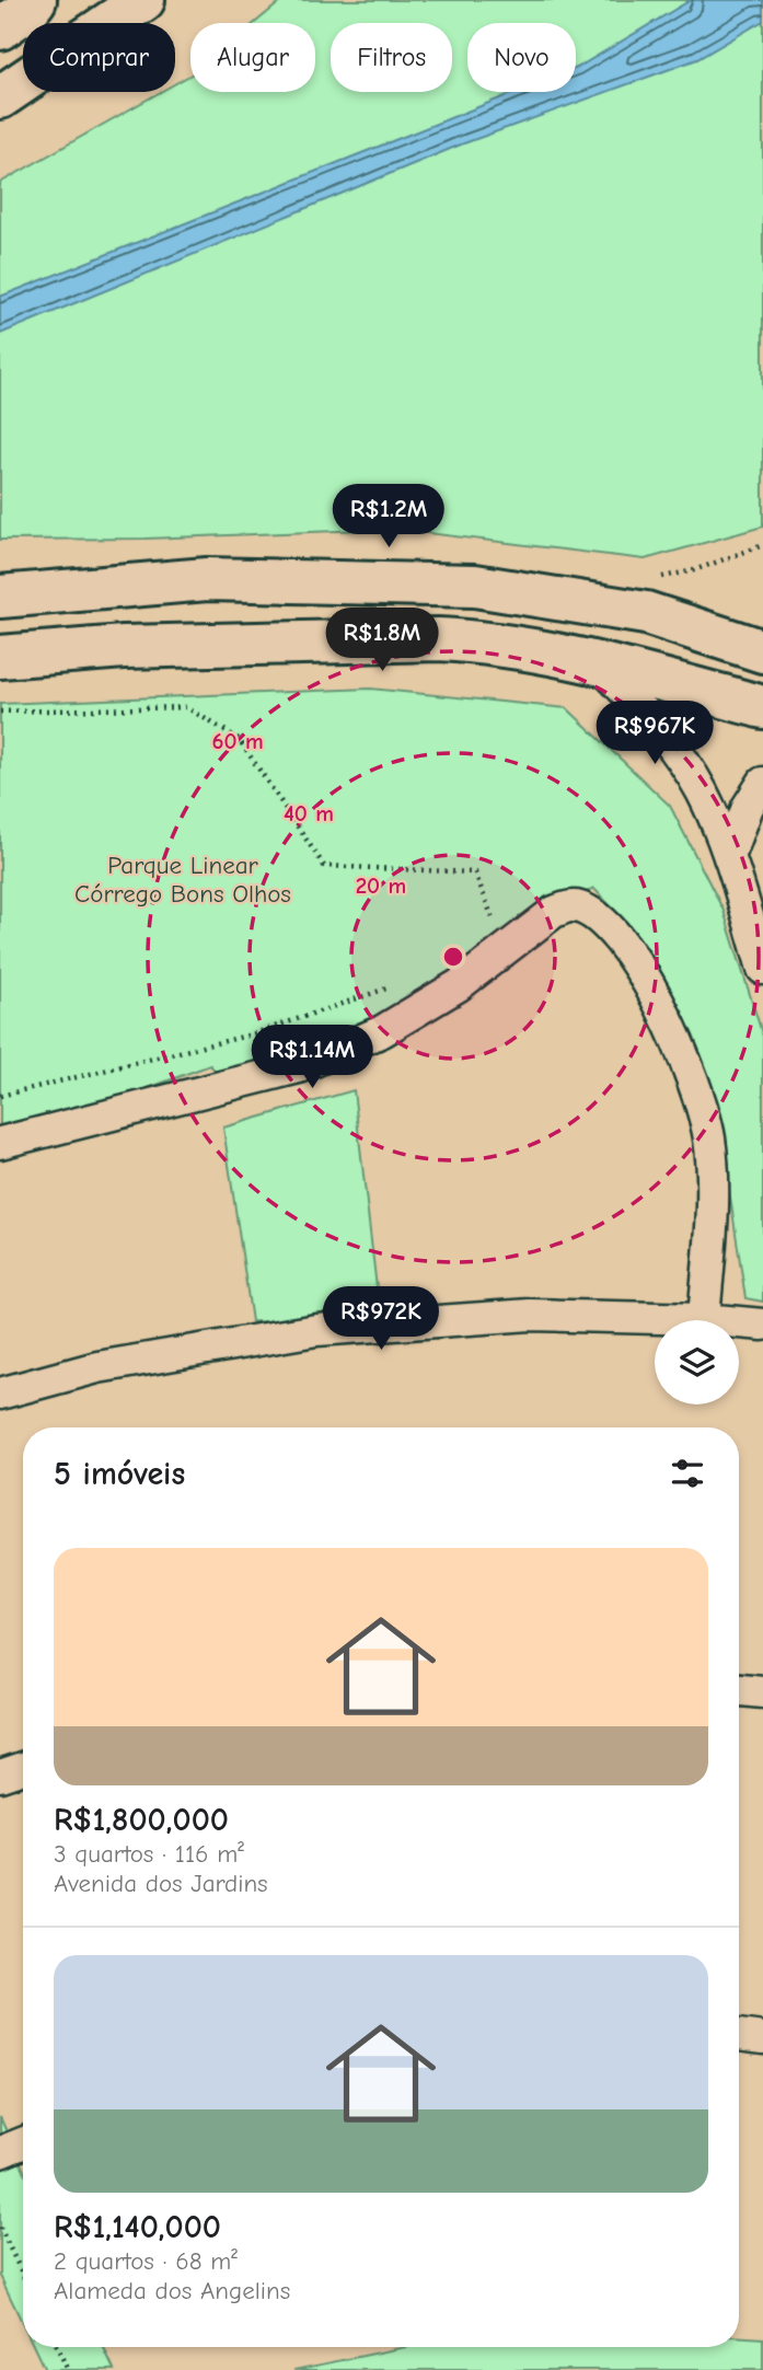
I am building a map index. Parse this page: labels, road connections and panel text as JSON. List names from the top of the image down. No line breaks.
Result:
{"parks":["Parque Linear Córrego Bons Olhos"],"page":{"chip":["Comprar","Alugar","Filtros","Novo"],"price":["R$1.2M","R$1.8M","R$967K","R$1.14M","R$972K"],"heading":"5 imóveis","list":[{"name":"R$1,800,000","note":"3 quartos · 116 m² · Avenida dos Jardins"},{"name":"R$1,140,000","note":"2 quartos · 68 m² · Alameda dos Angelins"}]},"rings":["60 m","40 m","20 m"]}
